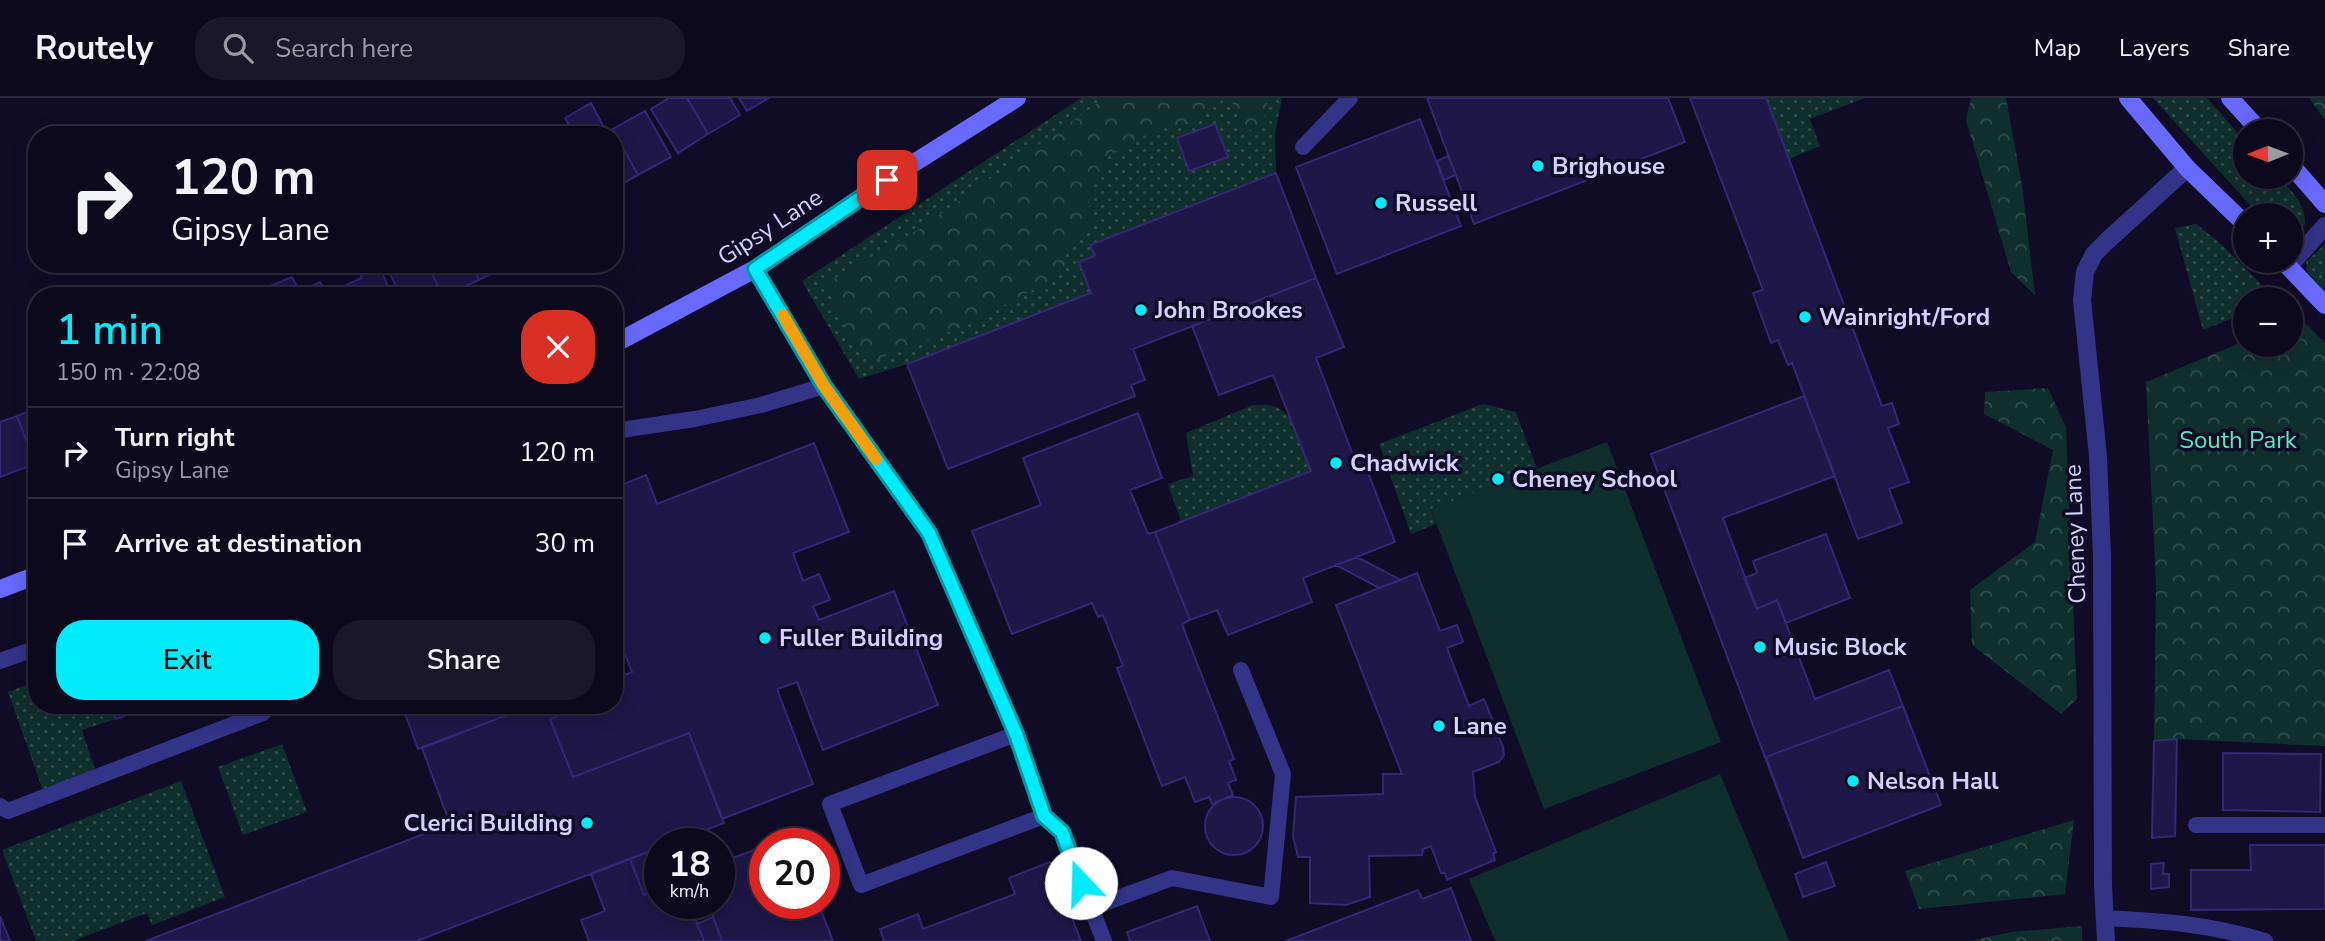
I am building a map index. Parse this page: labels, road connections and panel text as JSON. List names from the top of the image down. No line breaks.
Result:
{"streets":{"street":["Gipsy Lane","Cheney Lane"]},"parks":["South Park"],"places":["Brighouse","Russell","John Brookes","Wainright/Ford","Chadwick","Cheney School","Fuller Building","Music Block","Lane","Nelson Hall","Clerici Building"],"north":"left","page":{"header":"Routely","search":"Search here","nav":["Map","Layers","Share"],"map_buttons":["+","−"],"turn":["120 m","Gipsy Lane"],"heading":["1 min","150 m · 22:08"],"list":[{"name":"Turn right","note":"Gipsy Lane","value":"120 m"},{"name":"Arrive at destination","value":"30 m"}],"buttons":["Exit","Share"],"speed":"18 km/h","limit":"20"}}
